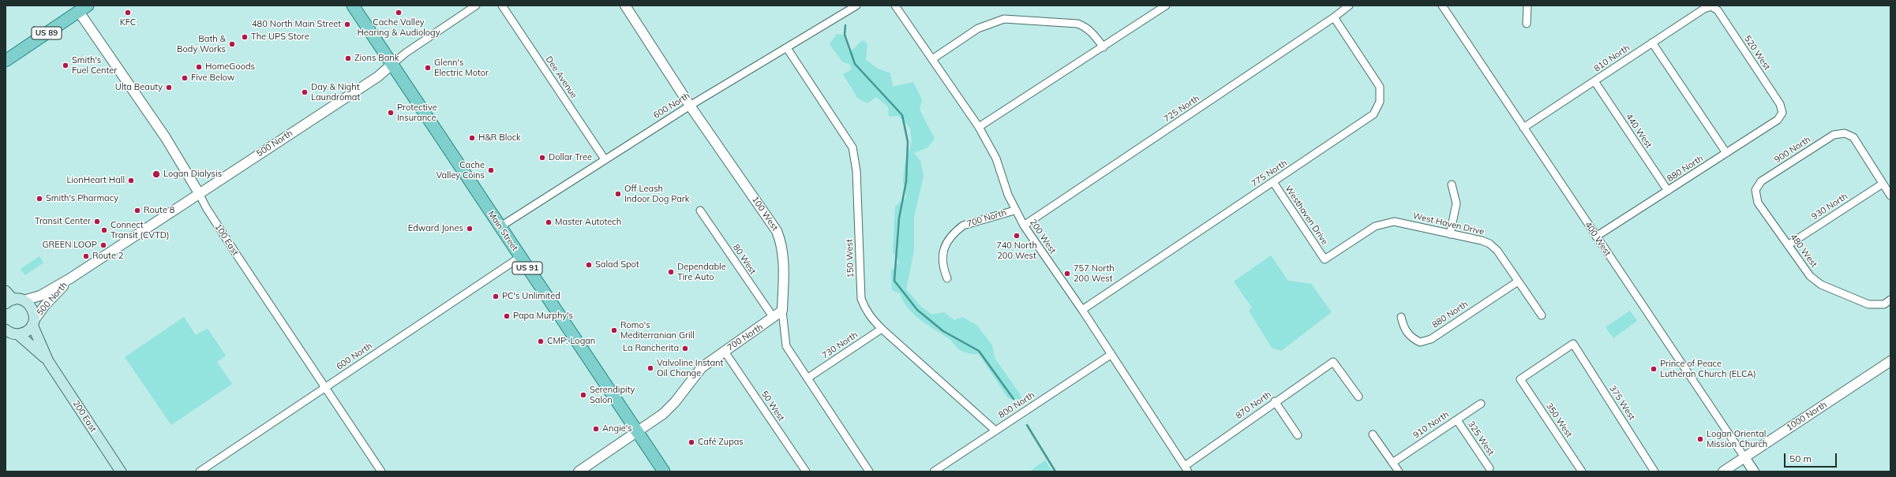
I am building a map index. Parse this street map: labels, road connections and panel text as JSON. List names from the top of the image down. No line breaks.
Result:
{"streets":{"main road":["US 89","Main Street","US 91","200 East"],"street":["520 West","810 North","Dee Avenue","600 North","725 North","440 West","500 North","900 North","880 North","775 North","930 North","100 West","Westhaven Drive","700 North","West Haven Drive","200 West","400 West","100 East","480 West","150 West","80 West","730 North","375 West","800 North","870 North","50 West","1000 North","350 West","910 North","325 West"]},"crossings":[["US 89","100 East"],["520 West","810 North"],["520 West","880 North"],["810 North","440 West"],["810 North","400 West"],["Dee Avenue","600 North"],["600 North","100 West"],["600 North","Main Street"],["600 North","100 East"],["600 North","150 West"],["725 North","775 North"],["725 North","200 West"],["440 West","880 North"],["500 North","Main Street"],["500 North","100 East"],["500 North","200 East"],["900 North","930 North"],["900 North","480 West"],["880 North","West Haven Drive"],["880 North","400 West"],["775 North","Westhaven Drive"],["775 North","200 West"],["930 North","480 West"],["100 West","700 North"],["100 West","730 North"],["Westhaven Drive","West Haven Drive"],["700 North","Main Street"],["700 North","200 West"],["700 North","80 West"],["700 North","50 West"],["200 West","800 North"],["200 West","870 North"],["400 West","1000 North"],["150 West","730 North"],["150 West","800 North"],["375 West","350 West"],["910 North","325 West"]],"places":["KFC","Cache Valley Hearing & Audiology","480 North Main Street","The UPS Store","Bath & Body Works","Zions Bank","Smith's Fuel Center","HomeGoods","Glenn's Electric Motor","Five Below","Ulta Beauty","Day & Night Laundromat","Protective Insurance","H&R Block","Dollar Tree","Cache Valley Coins","Logan Dialysis","LionHeart Hall","Off Leash Indoor Dog Park","Smith's Pharmacy","Route 8","Transit Center","Master Autotech","Edward Jones","Connect Transit (CVTD)","740 North 200 West","GREEN LOOP","Route 2","Salad Spot","Dependable Tire Auto","757 North 200 West","PC's Unlimited","Papa Murphy's","Romo's Mediterranian Grill","CMP: Logan","La Rancherita","Valvoline Instant Oil Change","Prince of Peace Lutheran Church (ELCA)","Serendipity Salon","Angie's","Logan Oriental Mission Church","Café Zupas"],"scale_bar":"50 m"}
